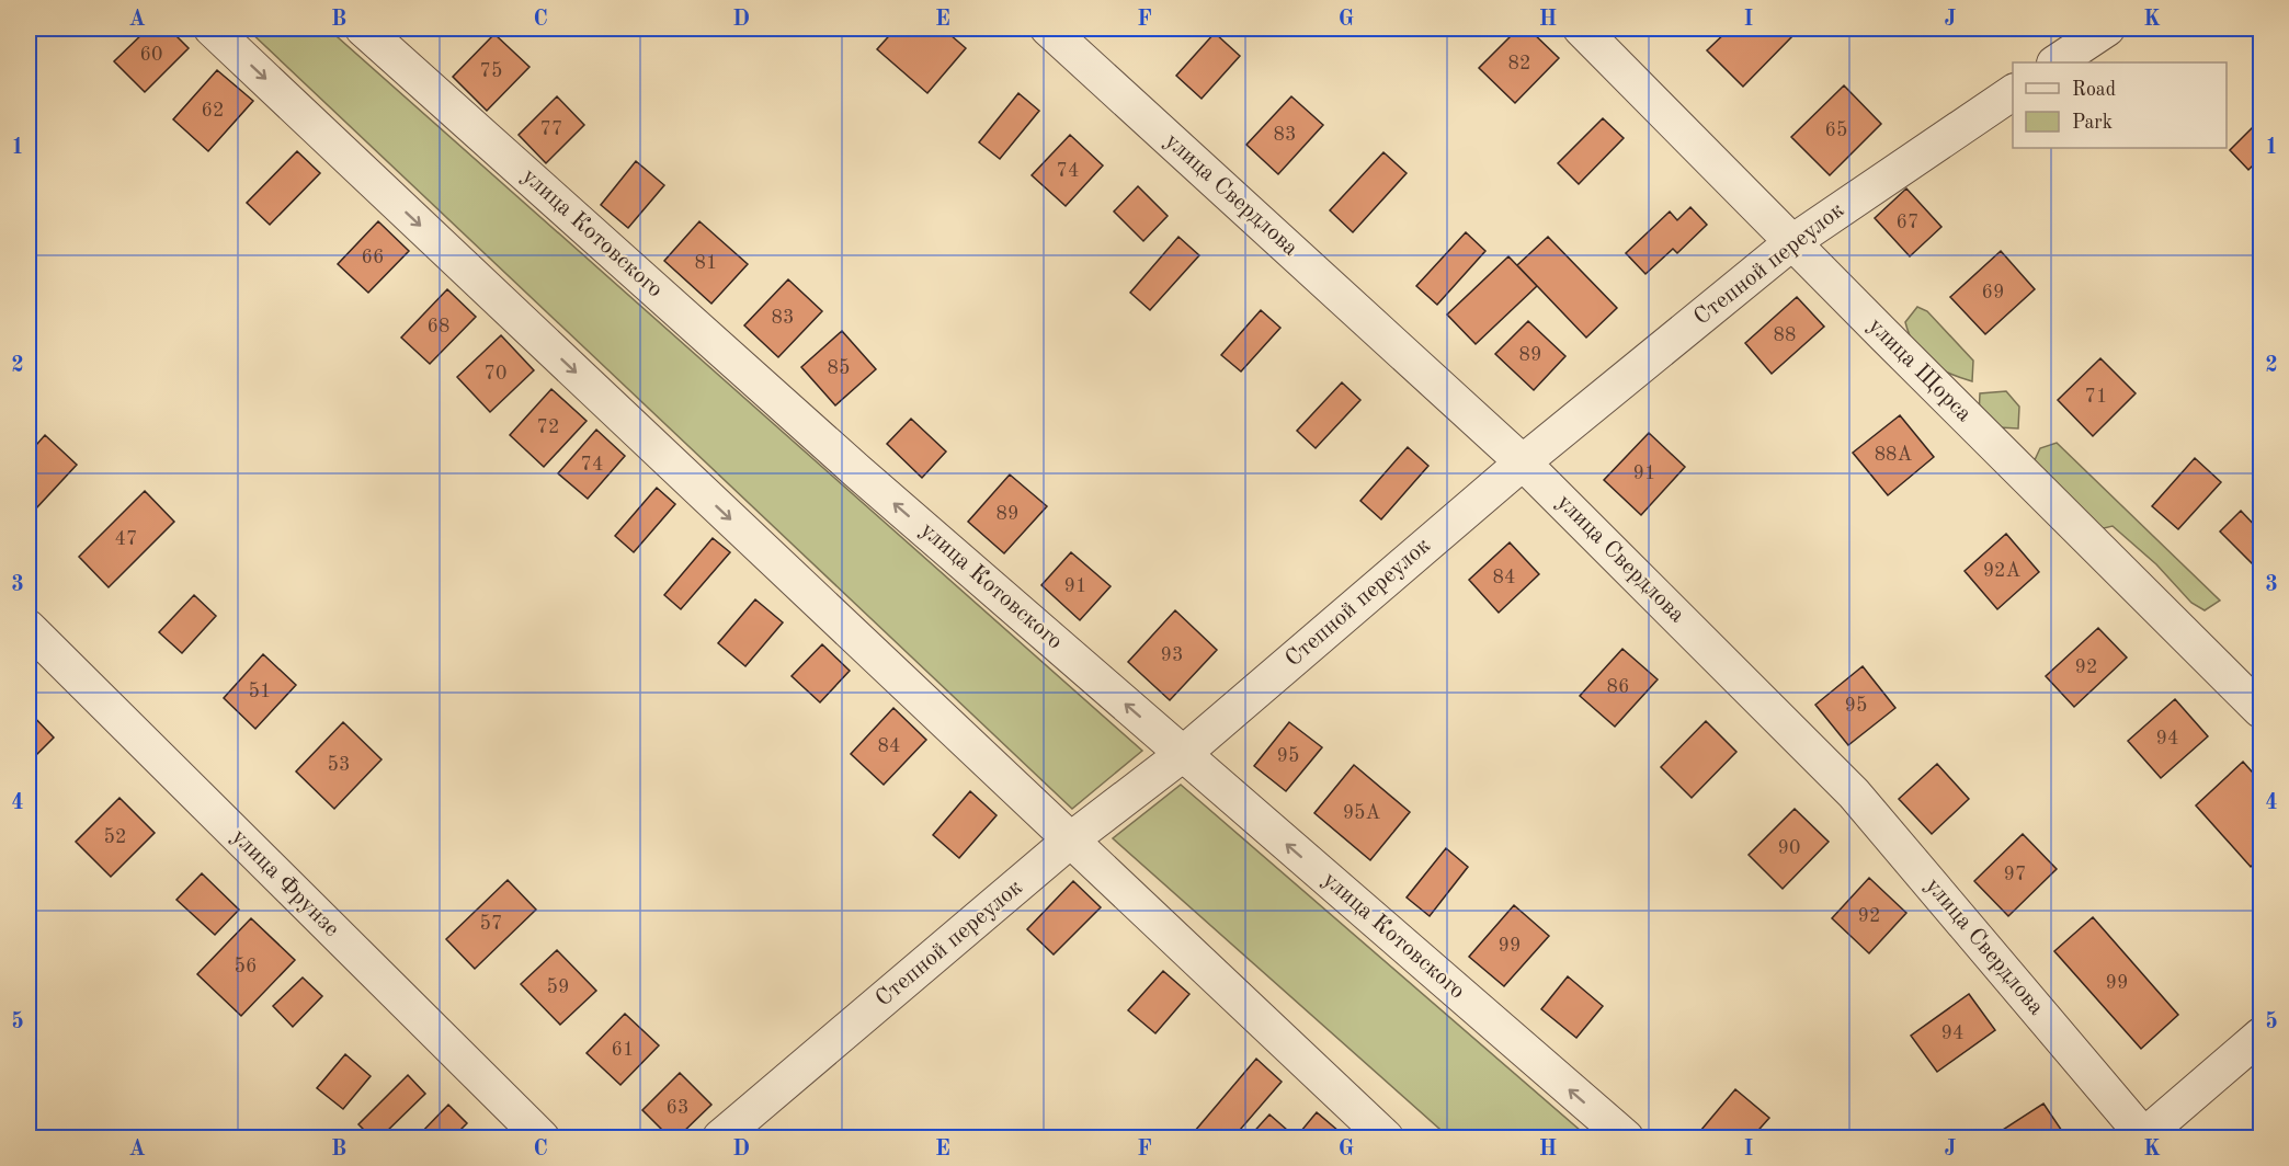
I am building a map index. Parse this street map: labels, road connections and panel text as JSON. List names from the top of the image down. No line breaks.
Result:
{"streets":{"street":["улица Свердлова","улица Котовского","Степной переулок","улица Щорса","улица Фрунзе"]},"crossings":[["улица Свердлова","Степной переулок"],["улица Котовского","Степной переулок"],["Степной переулок","улица Щорса"]],"house_numbers":["60","82","75","62","77","65","83","74","67","66","81","69","83","68","88","89","85","70","71","72","88А","74","91","89","47","92А","84","91","93","92","86","51","95","94","84","95","53","95А","52","90","97","92","57","99","56","99","59","94","61","63"],"legend":["Road","Park"],"grid":{"columns":["A","B","C","D","E","F","G","H","I","J","K"],"rows":["1","2","3","4","5"]}}
